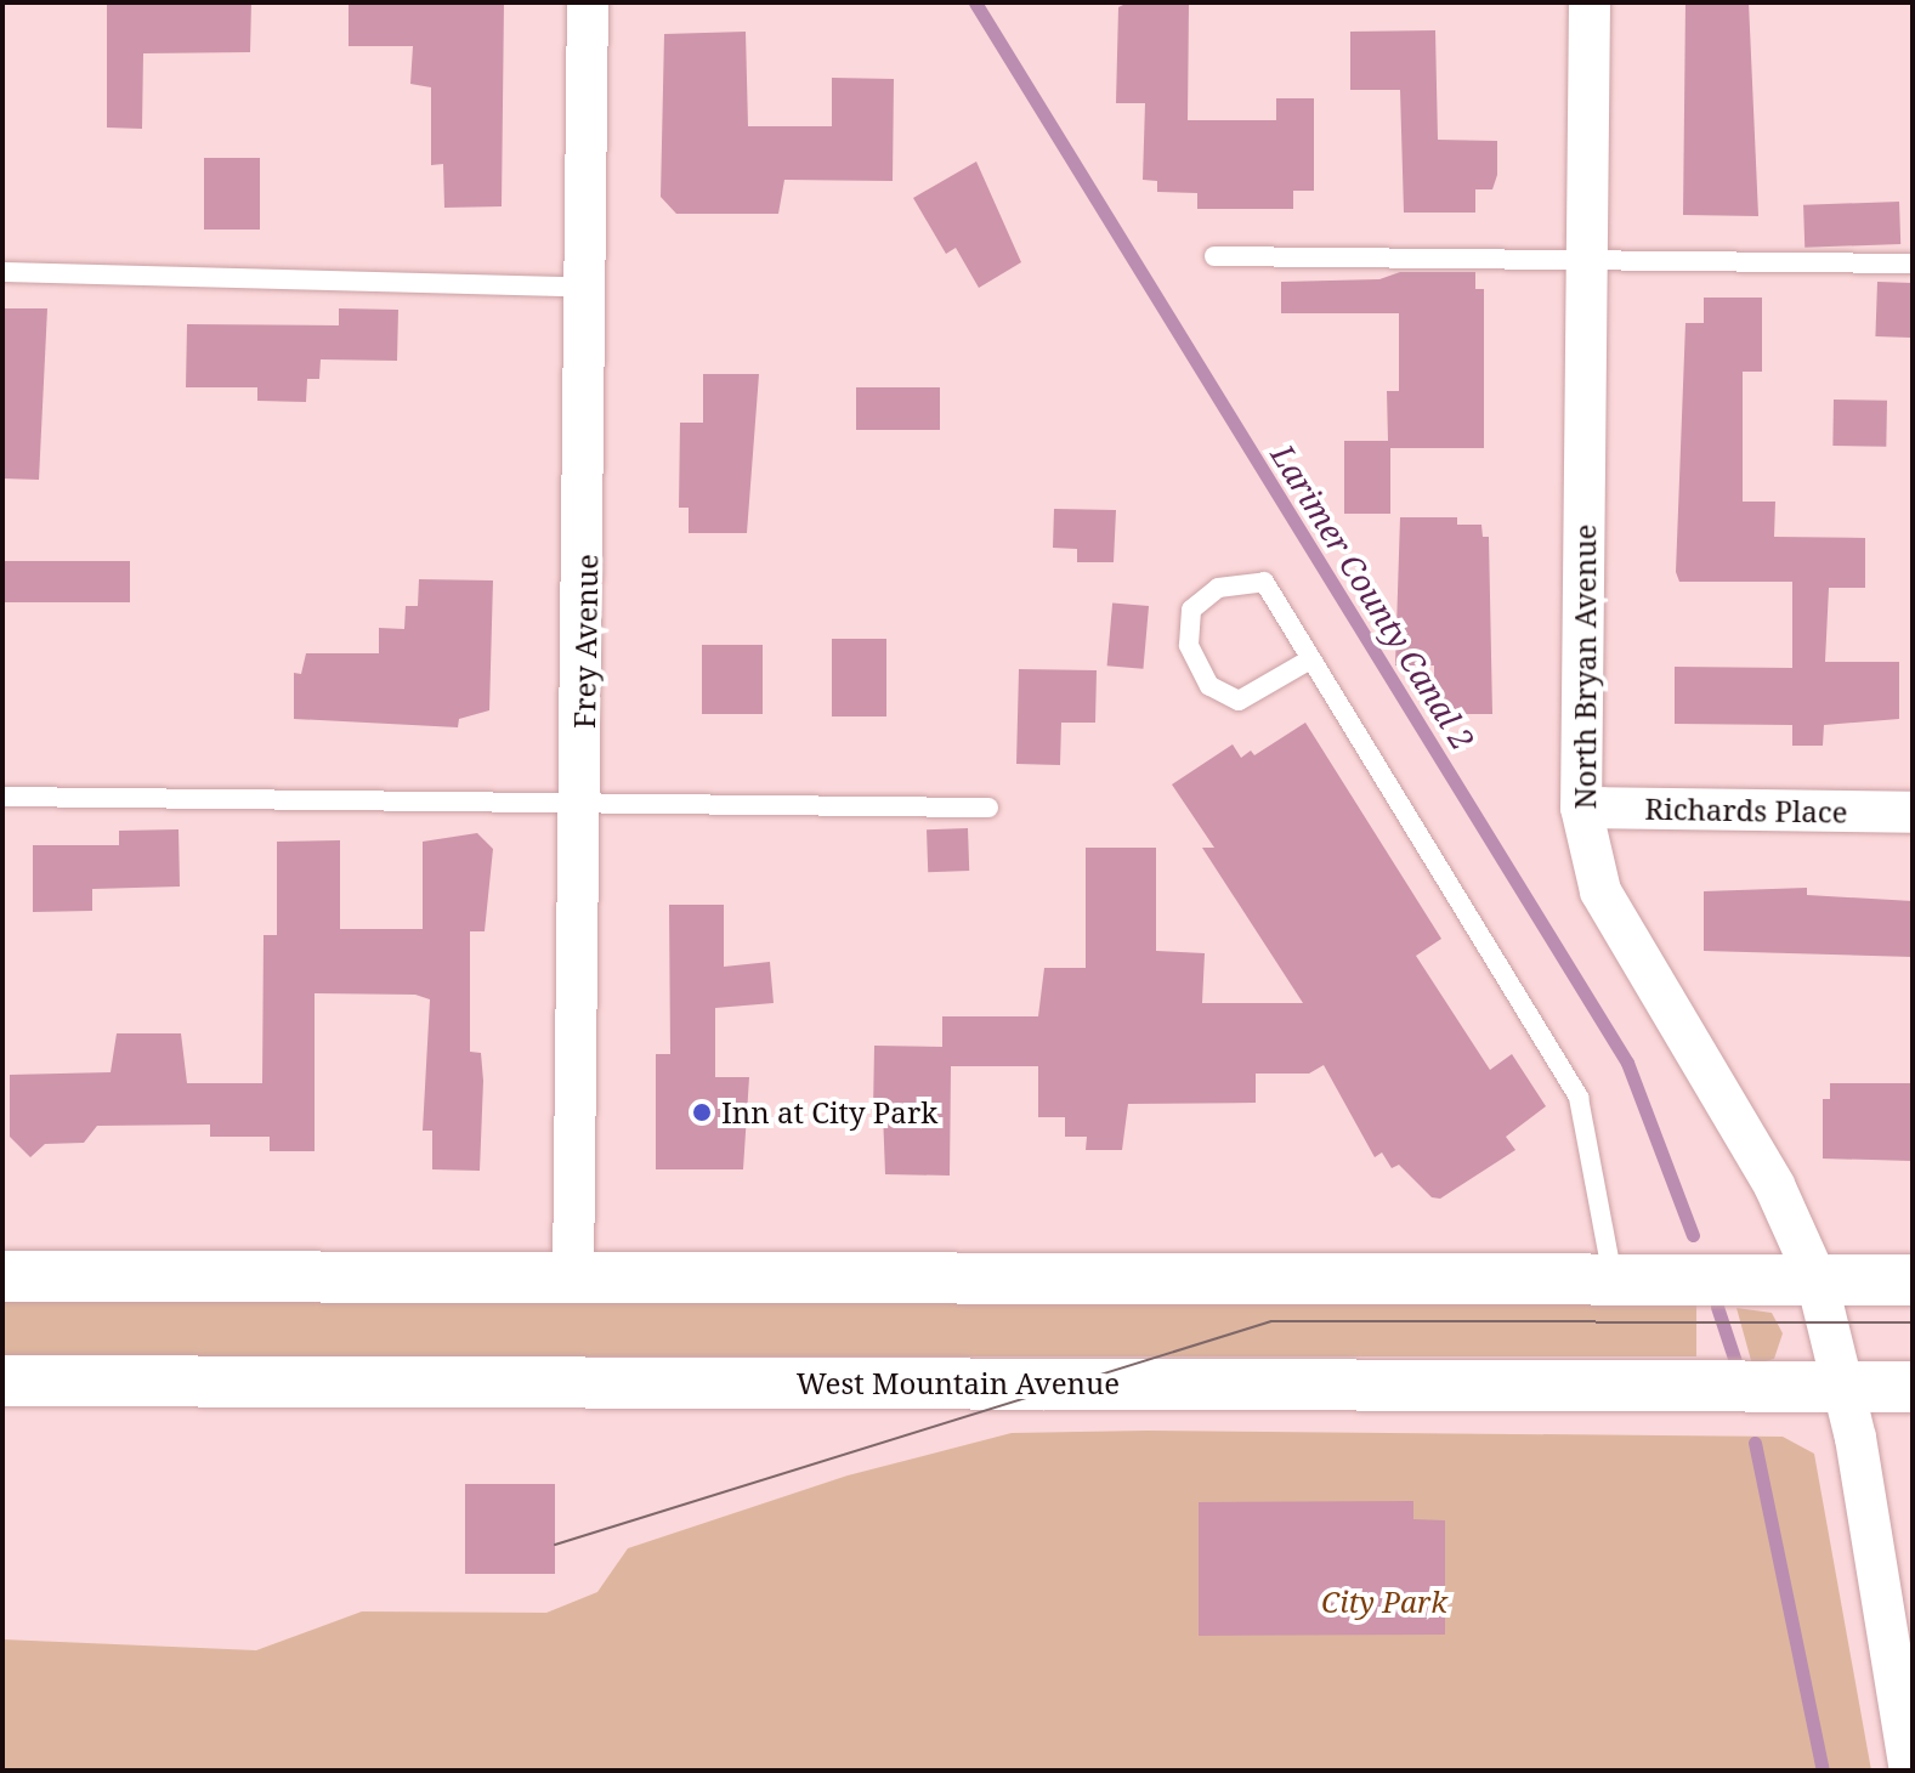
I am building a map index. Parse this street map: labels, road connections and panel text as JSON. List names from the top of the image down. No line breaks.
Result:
{"streets":{"street":["Frey Avenue","North Bryan Avenue","Richards Place","West Mountain Avenue"]},"crossings":[["North Bryan Avenue","Richards Place"],["North Bryan Avenue","West Mountain Avenue"]],"water":["Larimer County Canal 2"],"parks":["City Park"],"places":["Inn at City Park"]}
